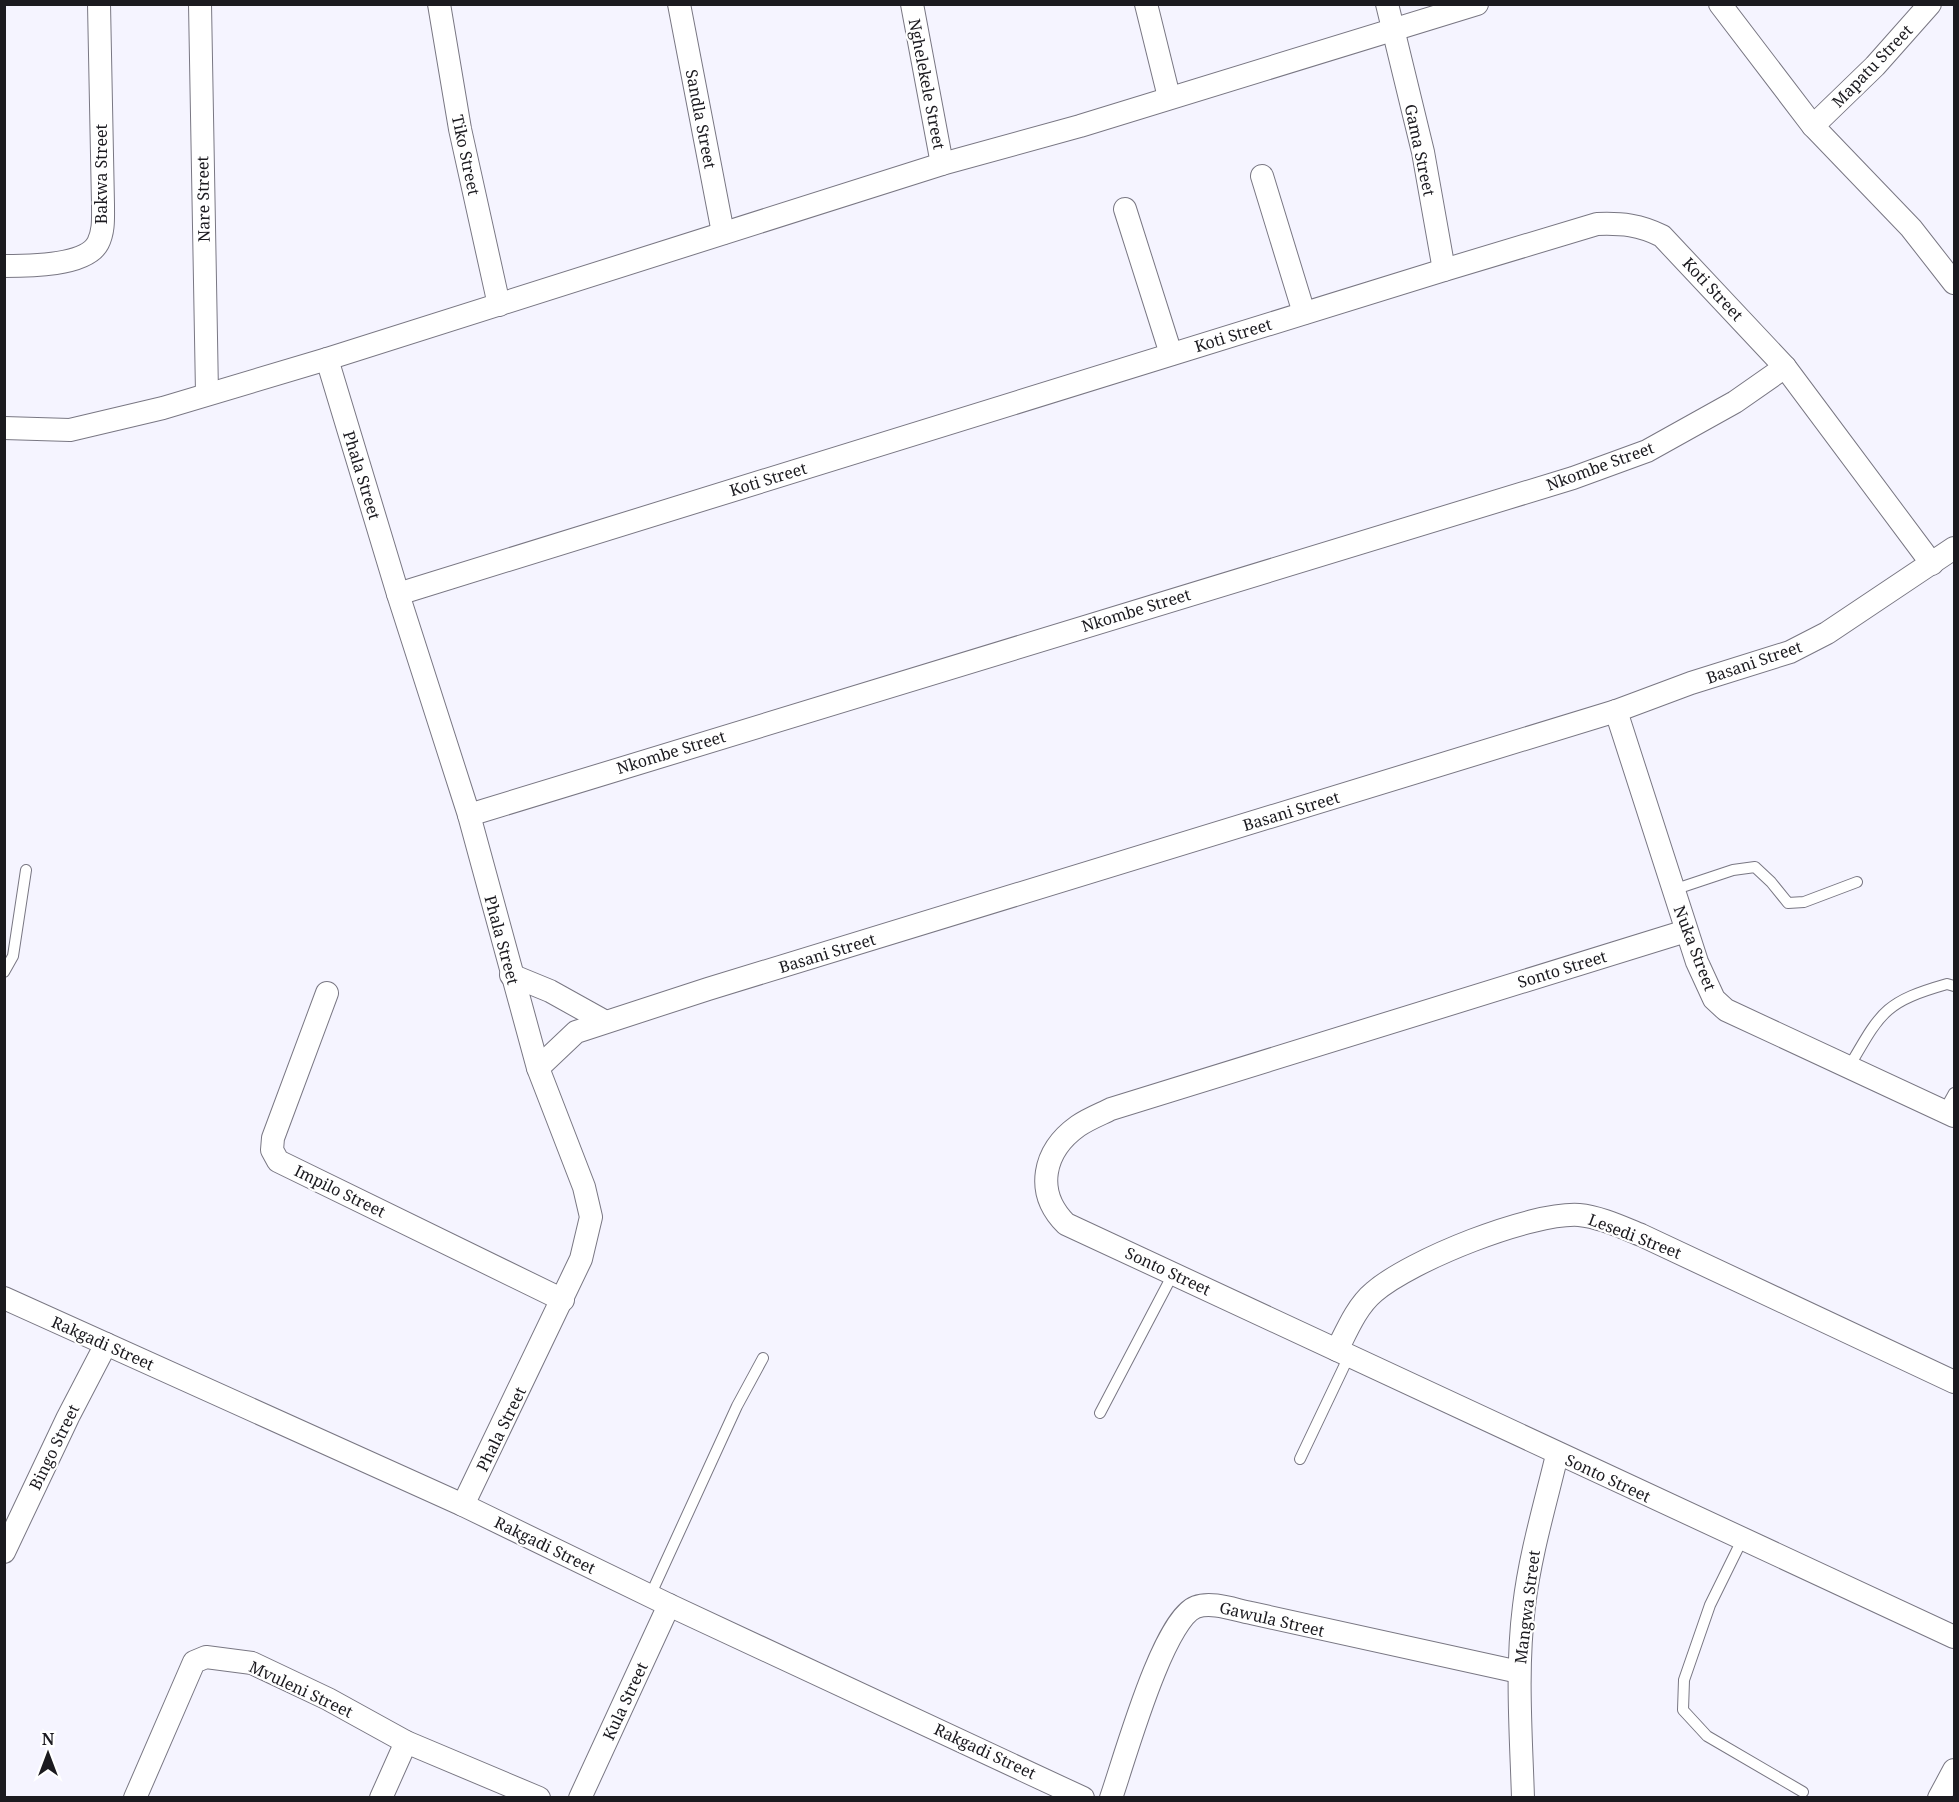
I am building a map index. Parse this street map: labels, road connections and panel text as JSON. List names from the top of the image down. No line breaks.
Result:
{"streets":{"street":["Mapatu Street","Nghelekele Street","Sandla Street","Gama Street","Tiko Street","Bakwa Street","Nare Street","Koti Street","Nkombe Street","Phala Street","Basani Street","Nuka Street","Sonto Street","Impilo Street","Lesedi Street","Rakgadi Street","Bingo Street","Mangwa Street","Gawula Street","Mvuleni Street","Kula Street"]},"crossings":[["Gama Street","Koti Street"],["Koti Street","Nkombe Street"],["Koti Street","Phala Street"],["Koti Street","Basani Street"],["Nkombe Street","Phala Street"],["Phala Street","Basani Street"],["Phala Street","Impilo Street"],["Phala Street","Rakgadi Street"],["Basani Street","Nuka Street"],["Nuka Street","Sonto Street"],["Sonto Street","Lesedi Street"],["Sonto Street","Mangwa Street"],["Rakgadi Street","Bingo Street"],["Rakgadi Street","Kula Street"],["Mangwa Street","Gawula Street"]],"north":"top"}
